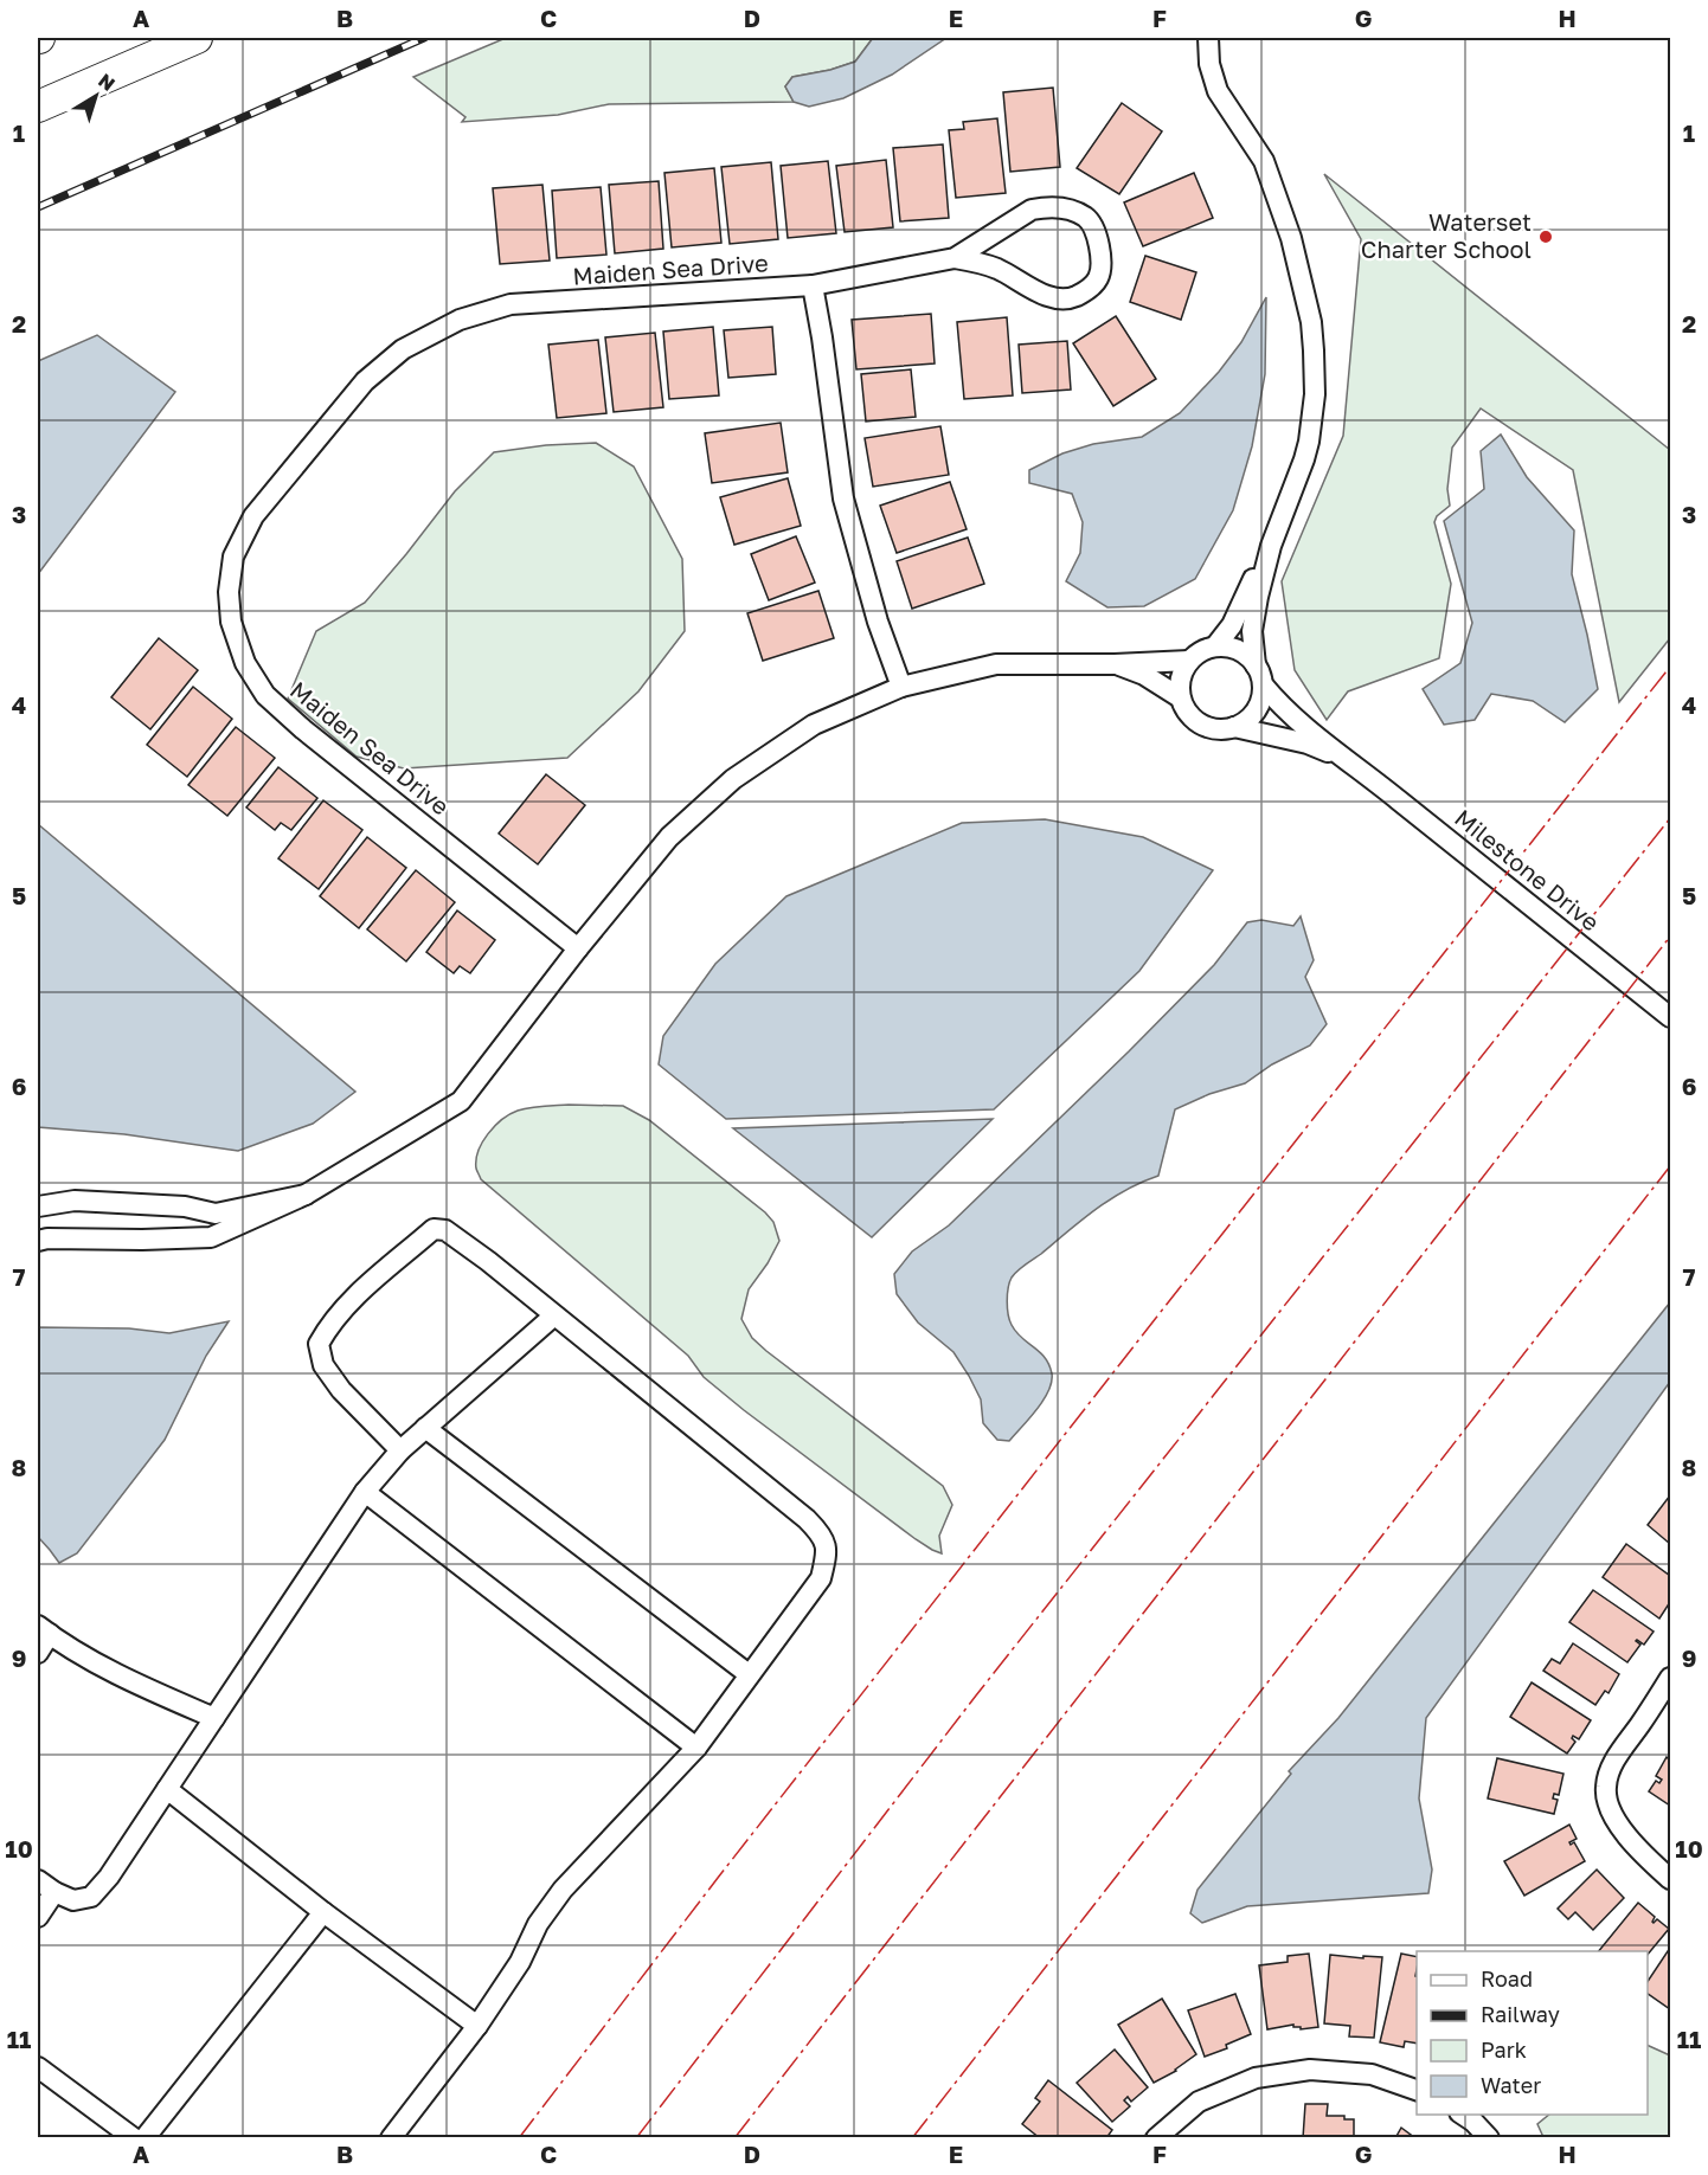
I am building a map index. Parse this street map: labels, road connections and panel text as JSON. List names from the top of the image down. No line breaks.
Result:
{"streets":{"street":["Maiden Sea Drive","Milestone Drive"]},"places":["Waterset Charter School"],"legend":["Road","Railway","Park","Water"],"north":"top right","grid":{"columns":["A","B","C","D","E","F","G","H"],"rows":["1","2","3","4","5","6","7","8","9","10","11"]}}
